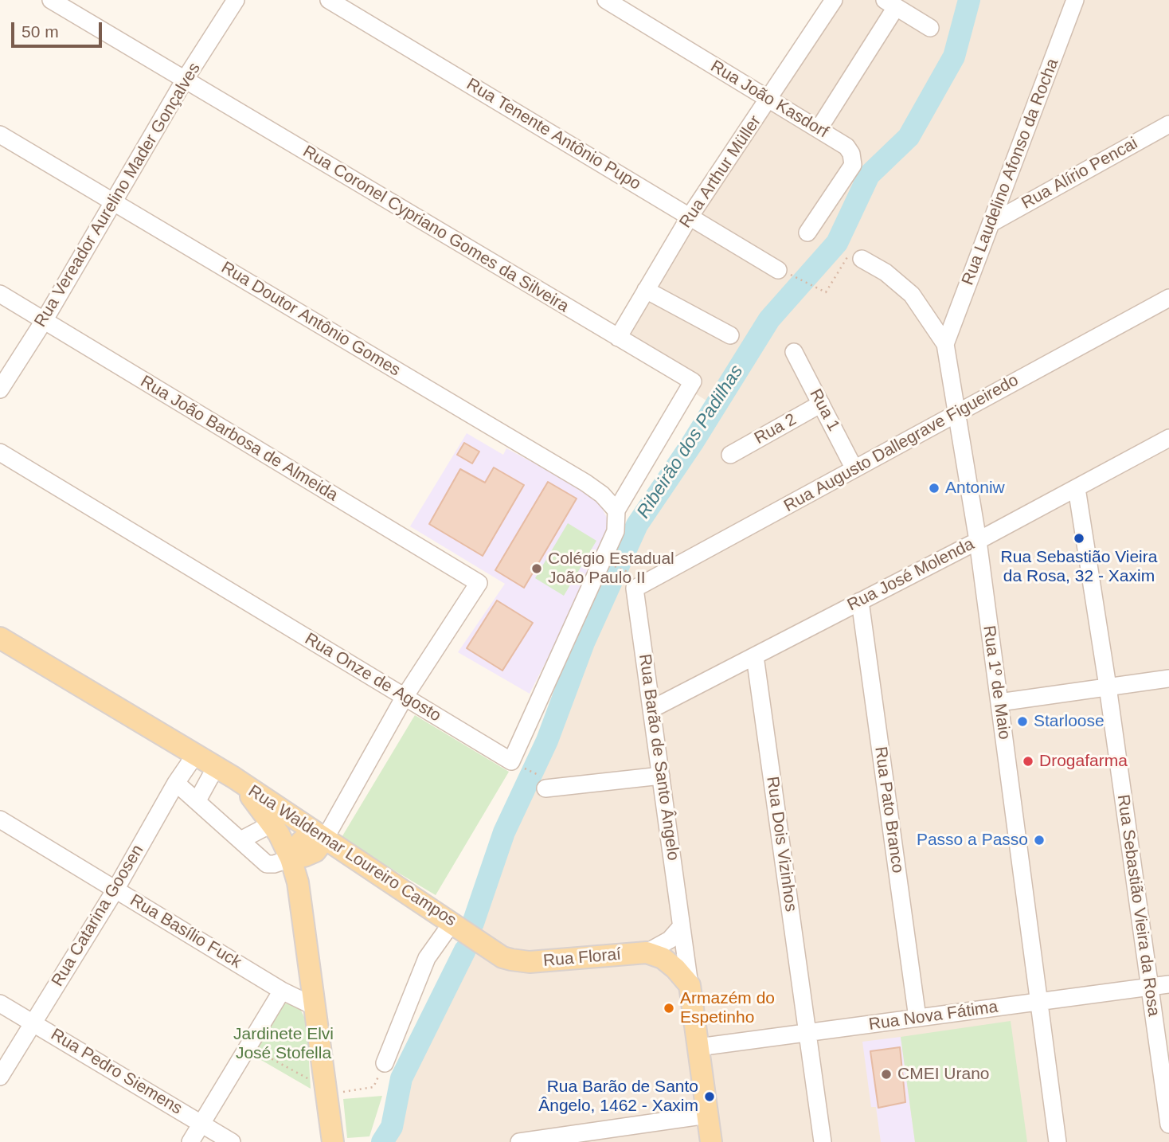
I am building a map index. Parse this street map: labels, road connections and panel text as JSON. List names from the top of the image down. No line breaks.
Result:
{"streets":{"main road":["Rua Barão de Santo Ângelo","Rua Waldemar Loureiro Campos","Rua Floraí"],"street":["Rua João Kasdorf","Rua Tenente Antônio Pupo","Rua Arthur Müller","Rua Laudelino Afonso da Rocha","Rua Alírio Pencai","Rua Vereador Aurelino Mader Gonçalves","Rua Coronel Cypriano Gomes da Silveira","Rua Doutor Antônio Gomes","Rua 1","Rua 2","Rua João Barbosa de Almeida","Rua Augusto Dallegrave Figueiredo","Rua José Molenda","Rua Onze de Agosto","Rua 1º de Maio","Rua Pato Branco","Rua Dois Vizinhos","Rua Sebastião Vieira da Rosa","Rua Catarina Goosen","Rua Basílio Fuck","Rua Nova Fátima","Rua Pedro Siemens"]},"crossings":[["Rua João Kasdorf","Rua Arthur Müller"],["Rua Tenente Antônio Pupo","Rua Arthur Müller"],["Rua Arthur Müller","Rua Coronel Cypriano Gomes da Silveira"],["Rua Laudelino Afonso da Rocha","Rua Alírio Pencai"],["Rua Laudelino Afonso da Rocha","Rua 1º de Maio"],["Rua Vereador Aurelino Mader Gonçalves","Rua Coronel Cypriano Gomes da Silveira"],["Rua Vereador Aurelino Mader Gonçalves","Rua Doutor Antônio Gomes"],["Rua Vereador Aurelino Mader Gonçalves","Rua João Barbosa de Almeida"],["Rua Coronel Cypriano Gomes da Silveira","Rua Doutor Antônio Gomes"],["Rua Coronel Cypriano Gomes da Silveira","Rua Onze de Agosto"],["Rua Doutor Antônio Gomes","Rua Onze de Agosto"],["Rua 1","Rua 2"],["Rua 1","Rua Augusto Dallegrave Figueiredo"],["Rua João Barbosa de Almeida","Rua Onze de Agosto"],["Rua Augusto Dallegrave Figueiredo","Rua 1º de Maio"],["Rua Augusto Dallegrave Figueiredo","Rua Barão de Santo Ângelo"],["Rua José Molenda","Rua 1º de Maio"],["Rua José Molenda","Rua Barão de Santo Ângelo"],["Rua José Molenda","Rua Pato Branco"],["Rua José Molenda","Rua Dois Vizinhos"],["Rua José Molenda","Rua Sebastião Vieira da Rosa"],["Rua 1º de Maio","Rua Nova Fátima"],["Rua Barão de Santo Ângelo","Rua Nova Fátima"],["Rua Pato Branco","Rua Nova Fátima"],["Rua Dois Vizinhos","Rua Nova Fátima"],["Rua Waldemar Loureiro Campos","Rua Catarina Goosen"],["Rua Waldemar Loureiro Campos","Rua Basílio Fuck"],["Rua Waldemar Loureiro Campos","Rua Floraí"],["Rua Sebastião Vieira da Rosa","Rua Nova Fátima"],["Rua Catarina Goosen","Rua Basílio Fuck"],["Rua Catarina Goosen","Rua Pedro Siemens"]],"water":["Ribeirão dos Padilhas"],"parks":["Jardinete Elvi José Stofella"],"places":["Antoniw","Rua Sebastião Vieira da Rosa, 32 - Xaxim","Colégio Estadual João Paulo II","Starloose","Drogafarma","Passo a Passo","Armazém do Espetinho","CMEI Urano","Rua Barão de Santo Ângelo, 1462 - Xaxim"],"scale_bar":"50 m"}
